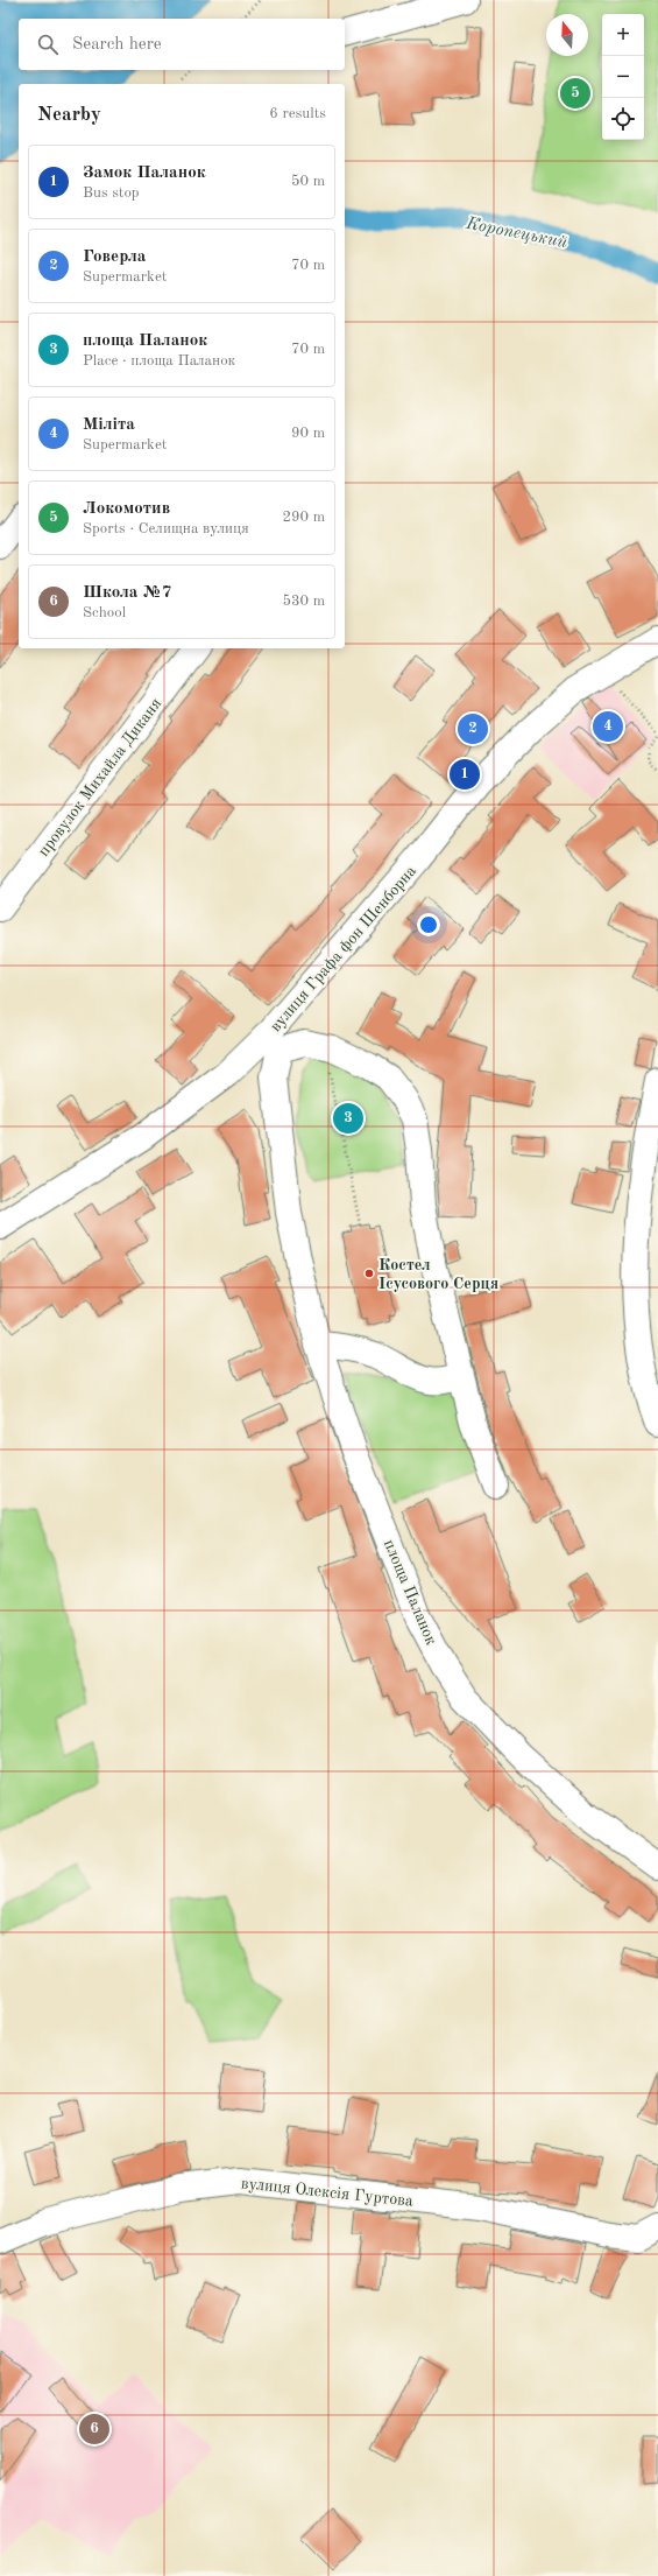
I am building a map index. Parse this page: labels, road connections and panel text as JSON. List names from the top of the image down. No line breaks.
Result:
{"streets":{"main road":["провулок Михайла Диканя","вулиця Графа фон Шенборна","площа Паланок","вулиця Олексія Гуртова"]},"crossings":[["вулиця Графа фон Шенборна","площа Паланок"]],"water":["Коропецький"],"places":["Костел Ісусового Серця"],"north":"top","page":{"map_buttons":["+","−"],"search":"Search here","pins":["5","4","2","1","3","6"],"heading":["Nearby","6 results"],"list":[{"mark":"1","name":"Замок Паланок","note":"Bus stop","value":"50 m"},{"mark":"2","name":"Говерла","note":"Supermarket","value":"70 m"},{"mark":"3","name":"площа Паланок","note":"Place · площа Паланок","value":"70 m"},{"mark":"4","name":"Міліта","note":"Supermarket","value":"90 m"},{"mark":"5","name":"Локомотив","note":"Sports · Селищна вулиця","value":"290 m"},{"mark":"6","name":"Школа №7","note":"School","value":"530 m"}]}}
